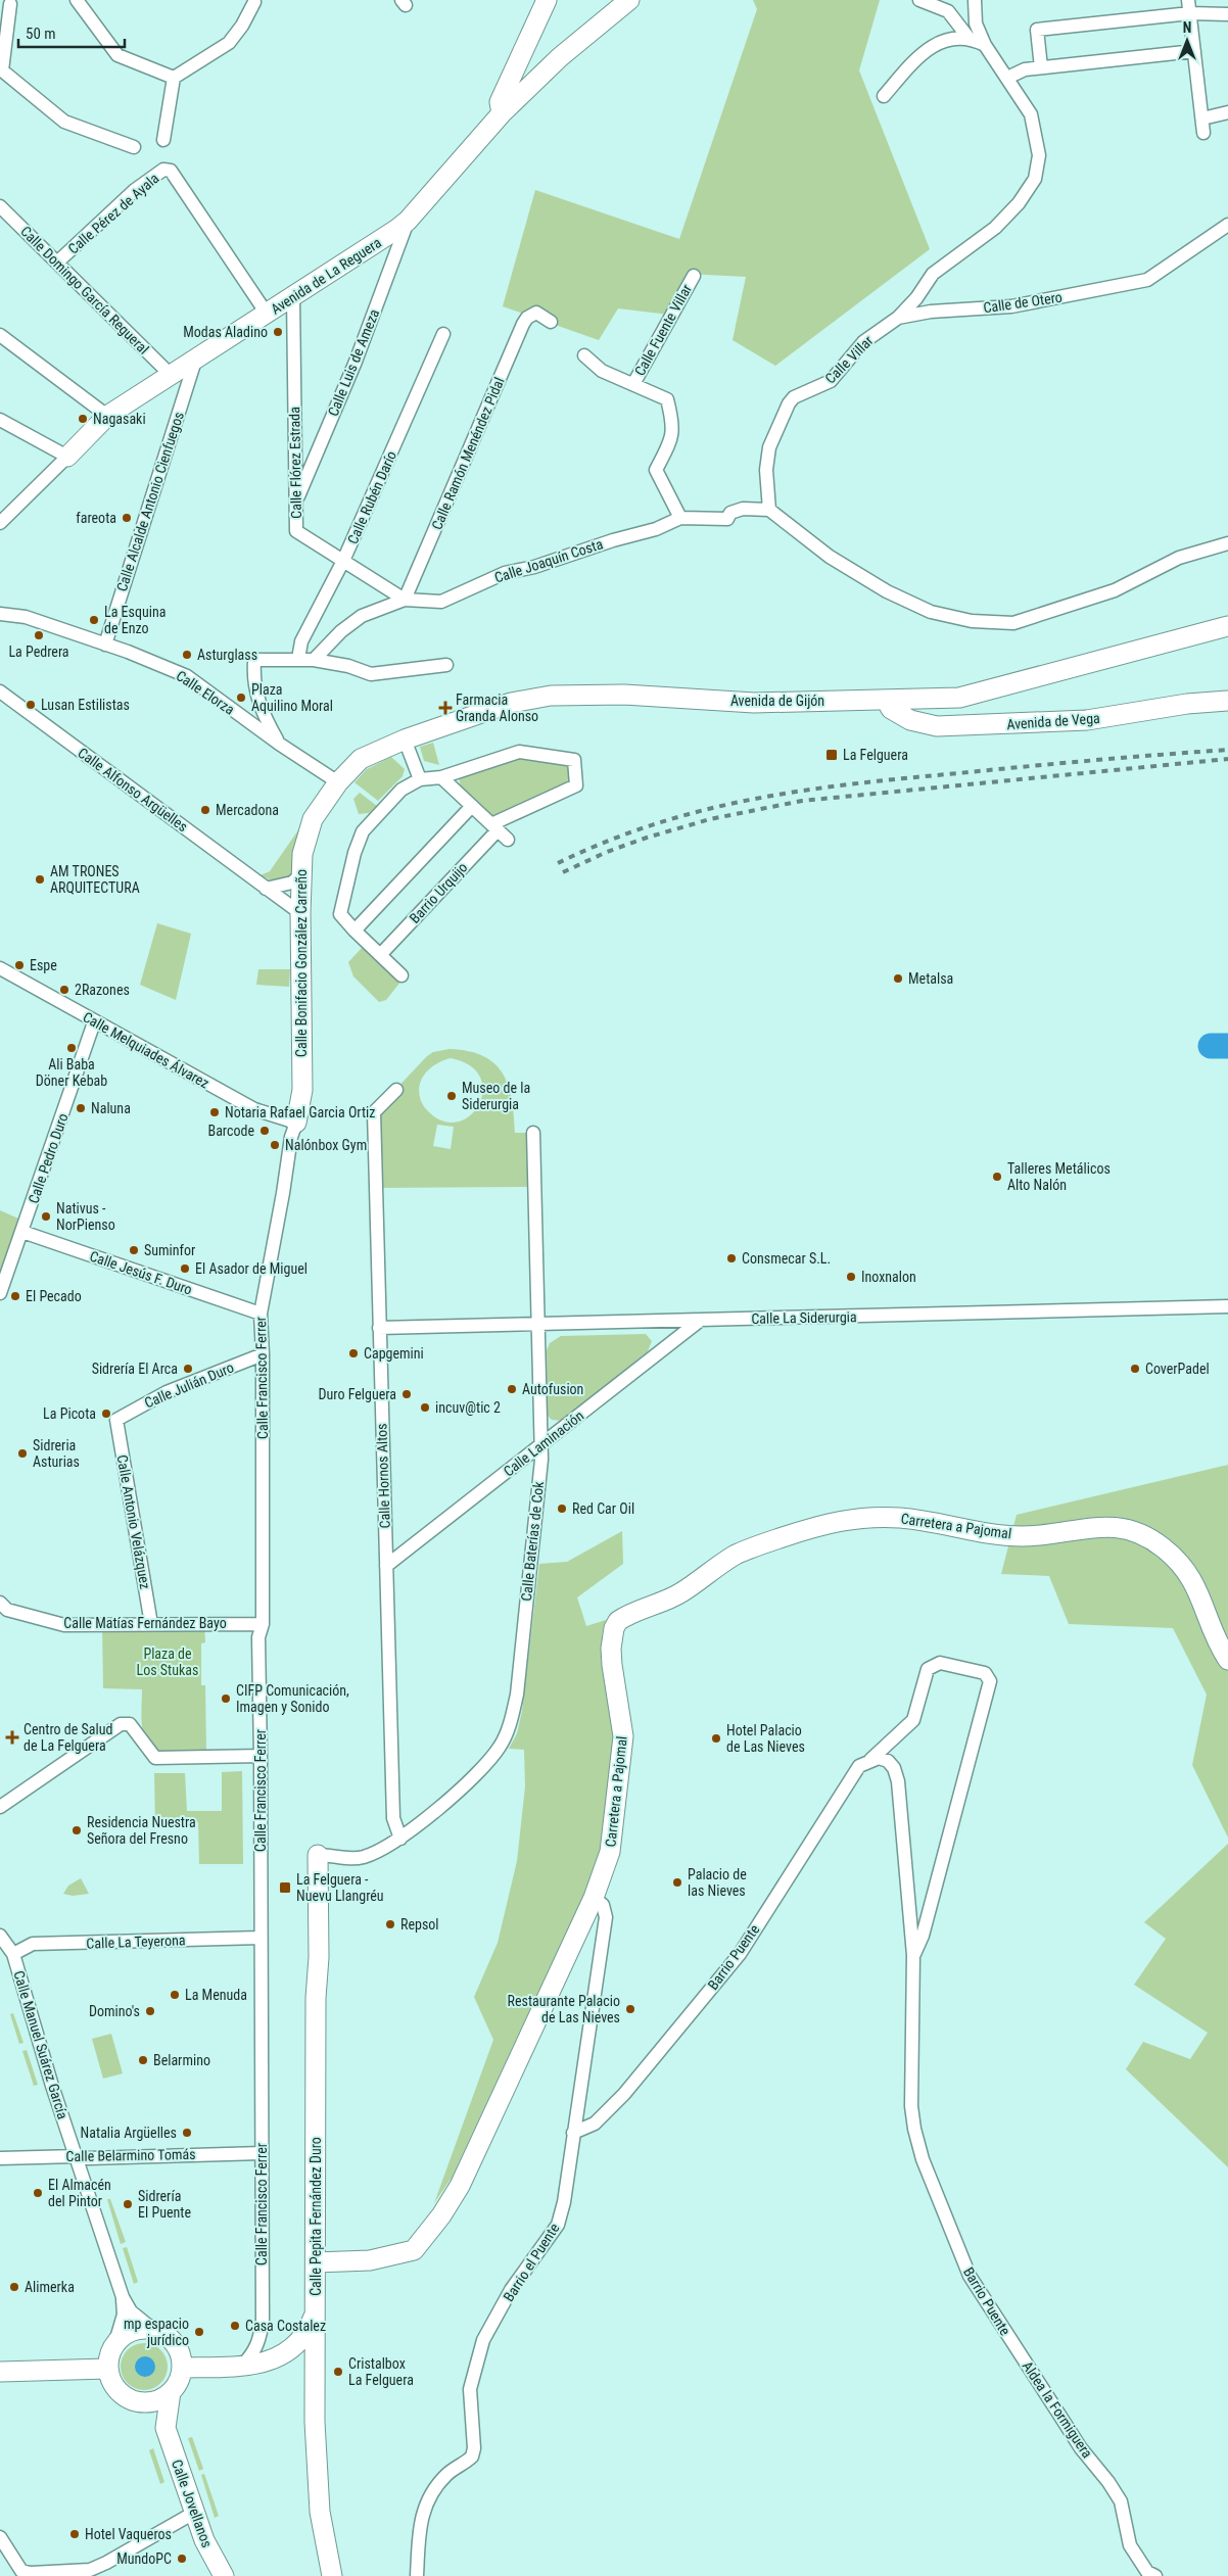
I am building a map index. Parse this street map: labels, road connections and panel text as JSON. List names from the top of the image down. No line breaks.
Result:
{"streets":{"street":["Calle Pérez de Ayala","Avenida de La Reguera","Calle Domingo García Regueral","Calle de Otero","Calle Fuente Villar","Calle Villar","Calle Luis de Ameza","Calle Ramón Menéndez Pidal","Calle Flórez Estrada","Calle Rubén Darío","Calle Alcalde Antonio Cienfuegos","Calle Joaquín Costa","Calle Elorza","Avenida de Gijón","Avenida de Vega","Calle Alfonso Argüelles","Barrio Urquijo","Calle Bonifacio González Carreño","Calle Melquiades Álvarez","Calle Pedro Duro","Calle Jesús F. Duro","Calle La Siderurgia","Calle Francisco Ferrer","Calle Julián Duro","Calle Laminación","Calle Hornos Altos","Calle Antonio Velázquez","Carretera a Pajomal","Calle Baterías de Cok","Calle Matías Fernández Bayo","Calle La Teyerona","Barrio Puente","Calle Manuel Suárez García","Calle Belarmino Tomás","Calle Pepita Fernández Duro","Barrio el Puente","Aldea la Formiguera","Calle Jovellanos"]},"crossings":[["Calle Pérez de Ayala","Avenida de La Reguera"],["Calle Pérez de Ayala","Calle Domingo García Regueral"],["Avenida de La Reguera","Calle Domingo García Regueral"],["Avenida de La Reguera","Calle Luis de Ameza"],["Avenida de La Reguera","Calle Flórez Estrada"],["Avenida de La Reguera","Calle Alcalde Antonio Cienfuegos"],["Calle de Otero","Calle Villar"],["Calle Fuente Villar","Calle Joaquín Costa"],["Calle Villar","Calle Joaquín Costa"],["Calle Luis de Ameza","Calle Flórez Estrada"],["Calle Ramón Menéndez Pidal","Calle Flórez Estrada"],["Calle Ramón Menéndez Pidal","Calle Joaquín Costa"],["Calle Flórez Estrada","Calle Rubén Darío"],["Calle Flórez Estrada","Calle Joaquín Costa"],["Calle Alcalde Antonio Cienfuegos","Calle Elorza"],["Calle Elorza","Avenida de Gijón"],["Calle Elorza","Calle Bonifacio González Carreño"],["Avenida de Gijón","Avenida de Vega"],["Avenida de Gijón","Calle Bonifacio González Carreño"],["Calle Alfonso Argüelles","Calle Bonifacio González Carreño"],["Calle Bonifacio González Carreño","Calle Melquiades Álvarez"],["Calle Bonifacio González Carreño","Calle Francisco Ferrer"],["Calle Melquiades Álvarez","Calle Pedro Duro"],["Calle Melquiades Álvarez","Calle Francisco Ferrer"],["Calle Pedro Duro","Calle Jesús F. Duro"],["Calle Jesús F. Duro","Calle Francisco Ferrer"],["Calle La Siderurgia","Calle Laminación"],["Calle La Siderurgia","Calle Hornos Altos"],["Calle La Siderurgia","Calle Baterías de Cok"],["Calle Francisco Ferrer","Calle Julián Duro"],["Calle Francisco Ferrer","Calle Matías Fernández Bayo"],["Calle Francisco Ferrer","Calle La Teyerona"],["Calle Francisco Ferrer","Calle Belarmino Tomás"],["Calle Julián Duro","Calle Antonio Velázquez"],["Calle Laminación","Calle Hornos Altos"],["Calle Laminación","Calle Baterías de Cok"],["Calle Hornos Altos","Calle Baterías de Cok"],["Calle Antonio Velázquez","Calle Matías Fernández Bayo"],["Carretera a Pajomal","Calle Pepita Fernández Duro"],["Carretera a Pajomal","Barrio el Puente"],["Calle Baterías de Cok","Calle Pepita Fernández Duro"],["Calle La Teyerona","Calle Manuel Suárez García"],["Barrio Puente","Barrio el Puente"],["Barrio Puente","Aldea la Formiguera"],["Calle Manuel Suárez García","Calle Belarmino Tomás"]],"parks":["Plaza de Los Stukas"],"places":{"other":["Modas Aladino","Nagasaki","fareota","La Esquina de Enzo","La Pedrera","Asturglass","Plaza Aquilino Moral","Lusan Estilistas","Mercadona","AM TRONES ARQUITECTURA","Espe","Metalsa","2Razones","Ali Baba Döner Kebab","Museo de la Siderurgia","Naluna","Notaria Rafael Garcia Ortiz","Barcode","Nalónbox Gym","Talleres Metálicos Alto Nalón","Nativus - NorPienso","Suminfor","Consmecar S.L.","El Asador de Miguel","Inoxnalon","El Pecado","Capgemini","Sidrería El Arca","CoverPadel","Autofusion","Duro Felguera","incuv@tic 2","La Picota","Sidreria Asturias","Red Car Oil","CIFP Comunicación, Imagen y Sonido","Hotel Palacio de Las Nieves","Residencia Nuestra Señora del Fresno","Palacio de las Nieves","Repsol","La Menuda","Restaurante Palacio de Las Nieves","Domino's","Belarmino","Natalia Argüelles","El Almacén del Pintor","Sidrería El Puente","Alimerka","Casa Costalez","mp espacio jurídico","Cristalbox La Felguera","Hotel Vaqueros","MundoPC"],"health":["Farmacia Granda Alonso","Centro de Salud de La Felguera"],"transit":["La Felguera","La Felguera - Nuevu Llangréu"]},"scale_bar":"50 m","north":"top"}
